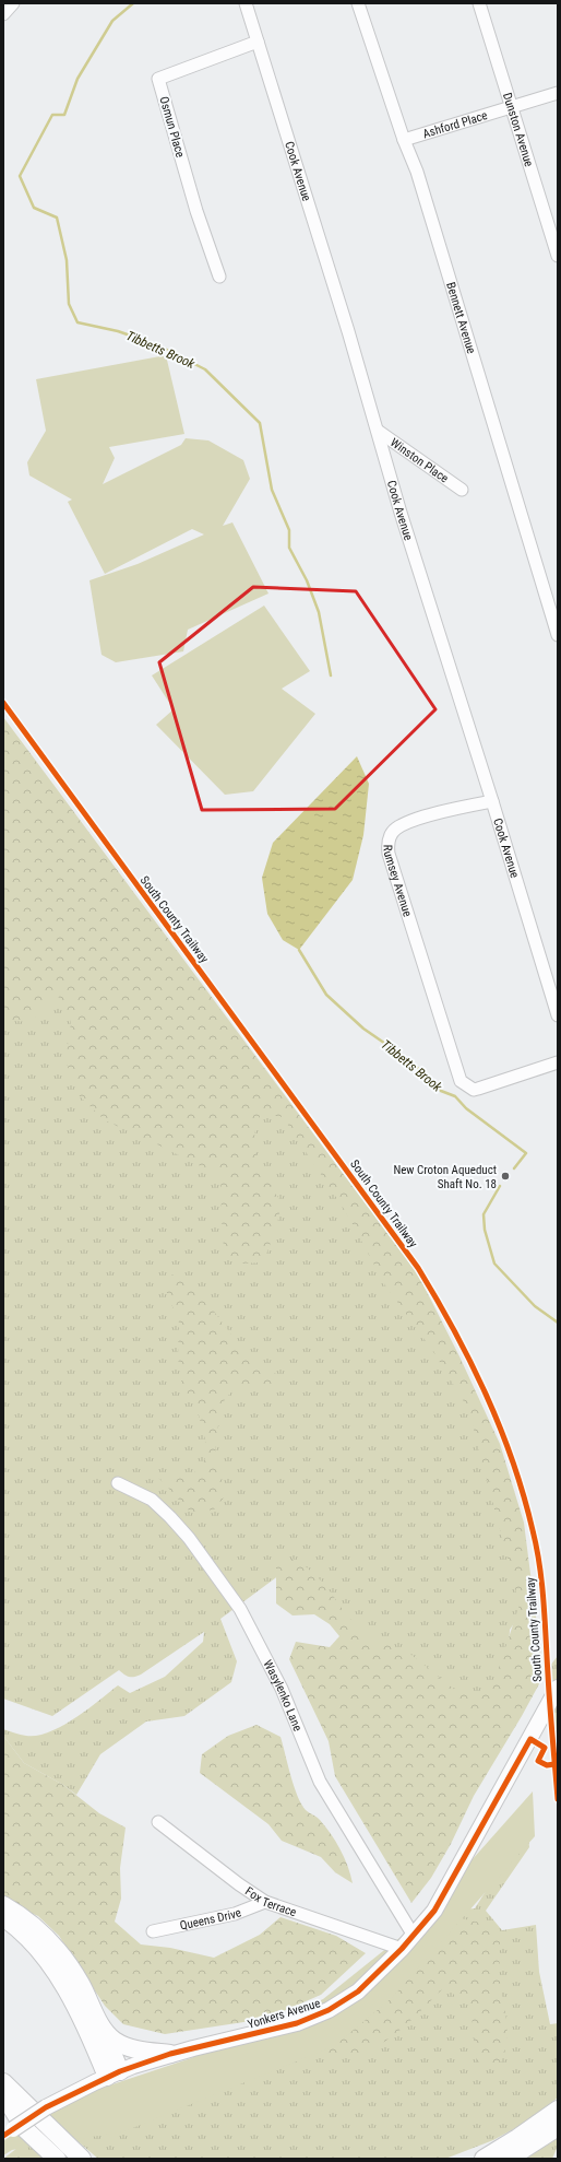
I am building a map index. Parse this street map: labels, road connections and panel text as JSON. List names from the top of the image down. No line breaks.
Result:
{"streets":{"main road":["Yonkers Avenue"],"street":["Ashford Place","Osmun Place","Dunston Avenue","Cook Avenue","Bennett Avenue","Winston Place","Rumsey Avenue","Wasylenko Lane","Fox Terrace","Queens Drive"],"cycle path":["South County Trailway"]},"crossings":[["Ashford Place","Dunston Avenue"],["Ashford Place","Bennett Avenue"],["Osmun Place","Cook Avenue"],["Cook Avenue","Winston Place"],["Cook Avenue","Rumsey Avenue"],["Wasylenko Lane","Yonkers Avenue"],["Fox Terrace","Queens Drive"],["Fox Terrace","Yonkers Avenue"]],"water":["Tibbetts Brook"],"places":["New Croton Aqueduct Shaft No. 18"]}
